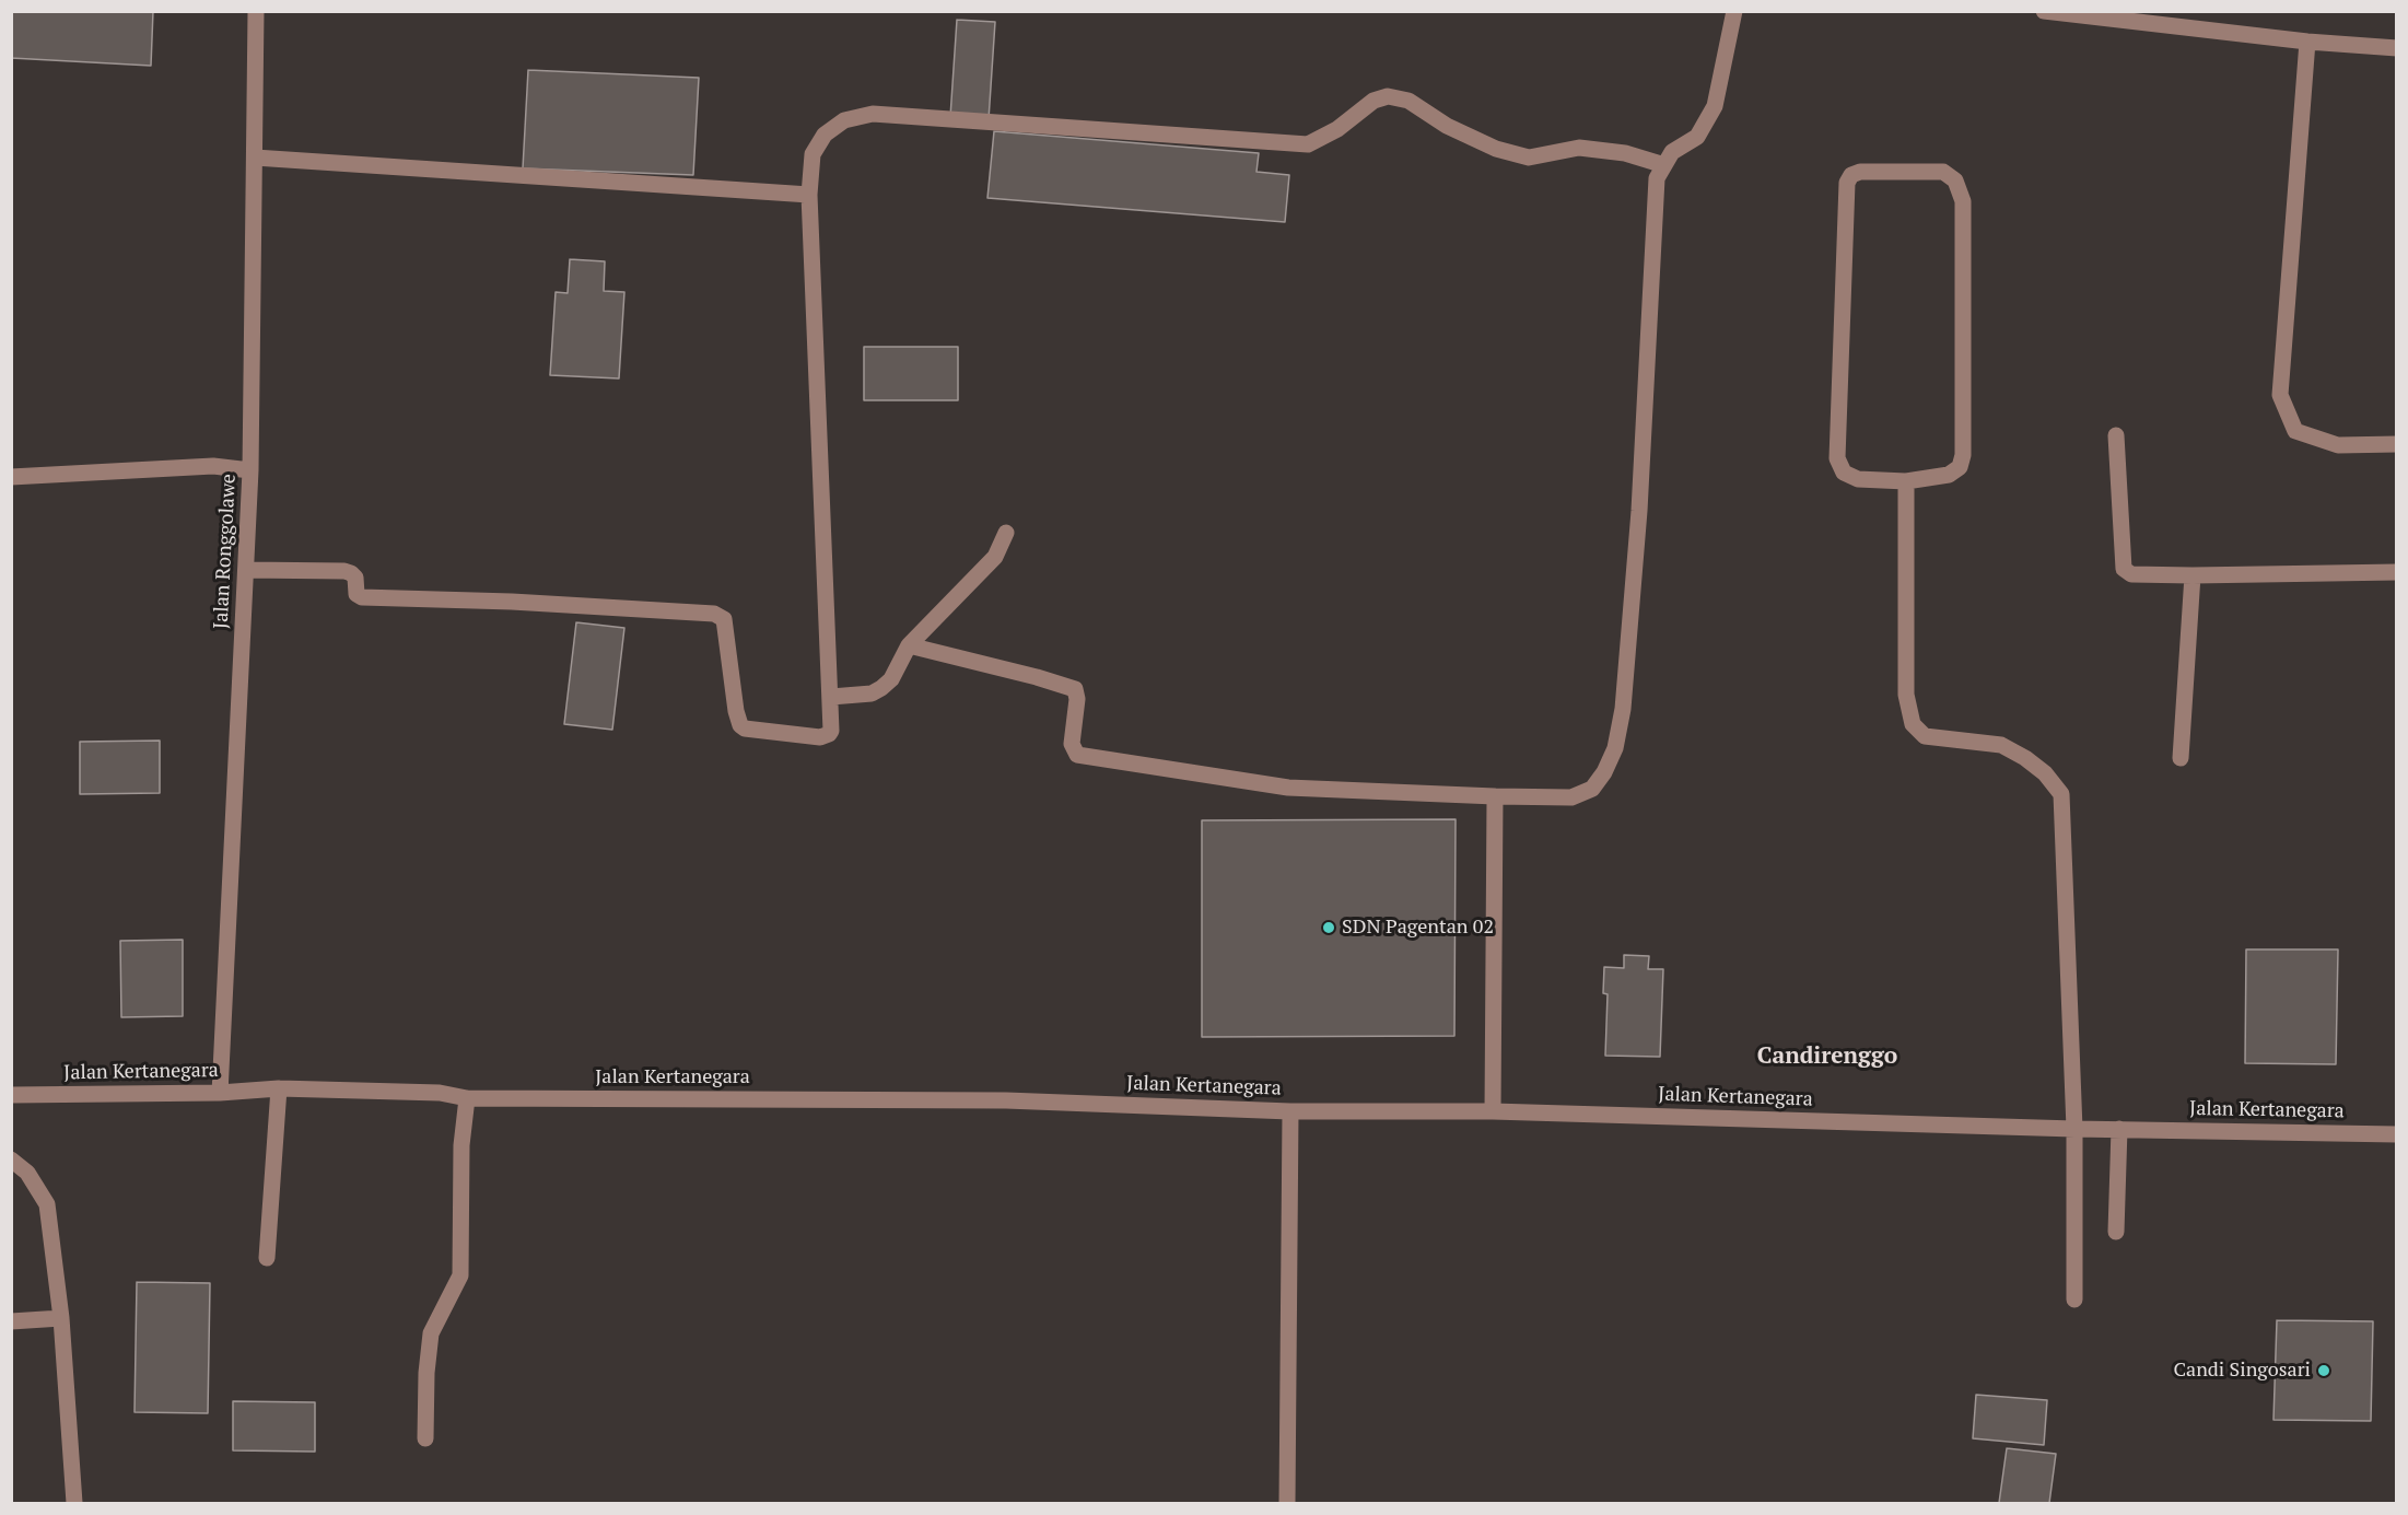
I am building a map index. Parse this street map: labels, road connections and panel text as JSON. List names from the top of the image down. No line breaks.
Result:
{"streets":{"street":["Jalan Ronggolawe","Jalan Kertanegara"]},"crossings":[["Jalan Ronggolawe","Jalan Kertanegara"]],"districts":["Candirenggo"],"places":["SDN Pagentan 02","Candi Singosari"]}
